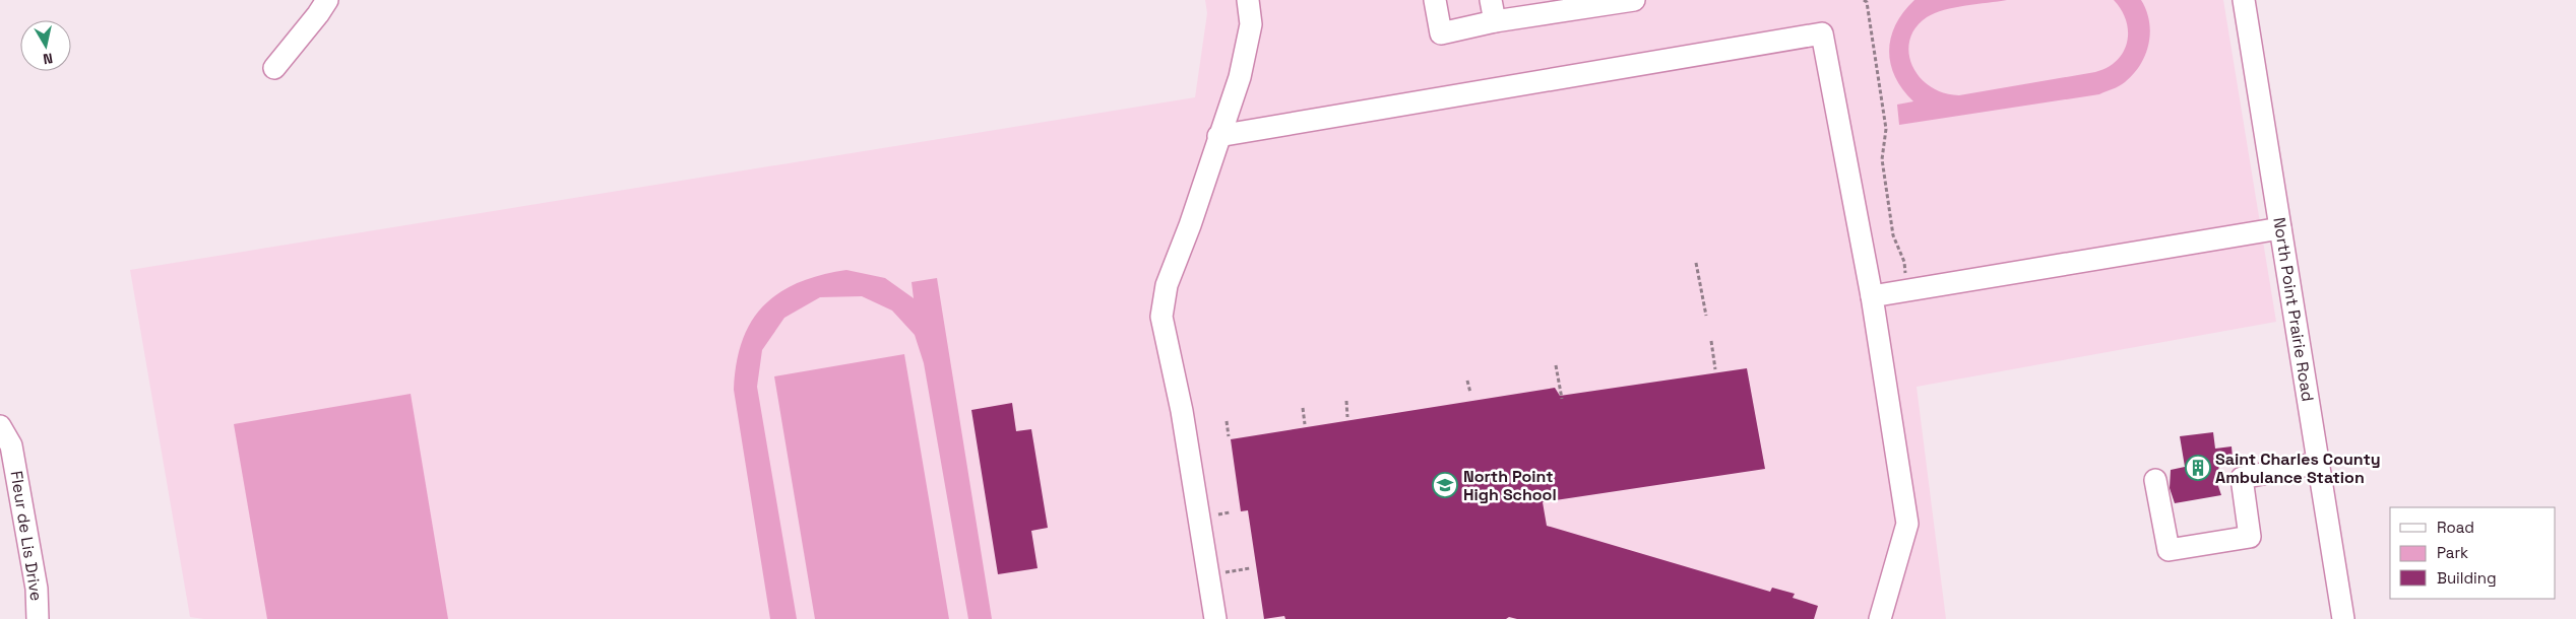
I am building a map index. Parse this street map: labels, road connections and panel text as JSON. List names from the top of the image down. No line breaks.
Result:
{"streets":{"street":["North Point Prairie Road","Fleur de Lis Drive"]},"places":{"building":["Saint Charles County Ambulance Station"],"school or university":["North Point High School"]},"legend":["Road","Park","Building"],"north":"bottom"}
